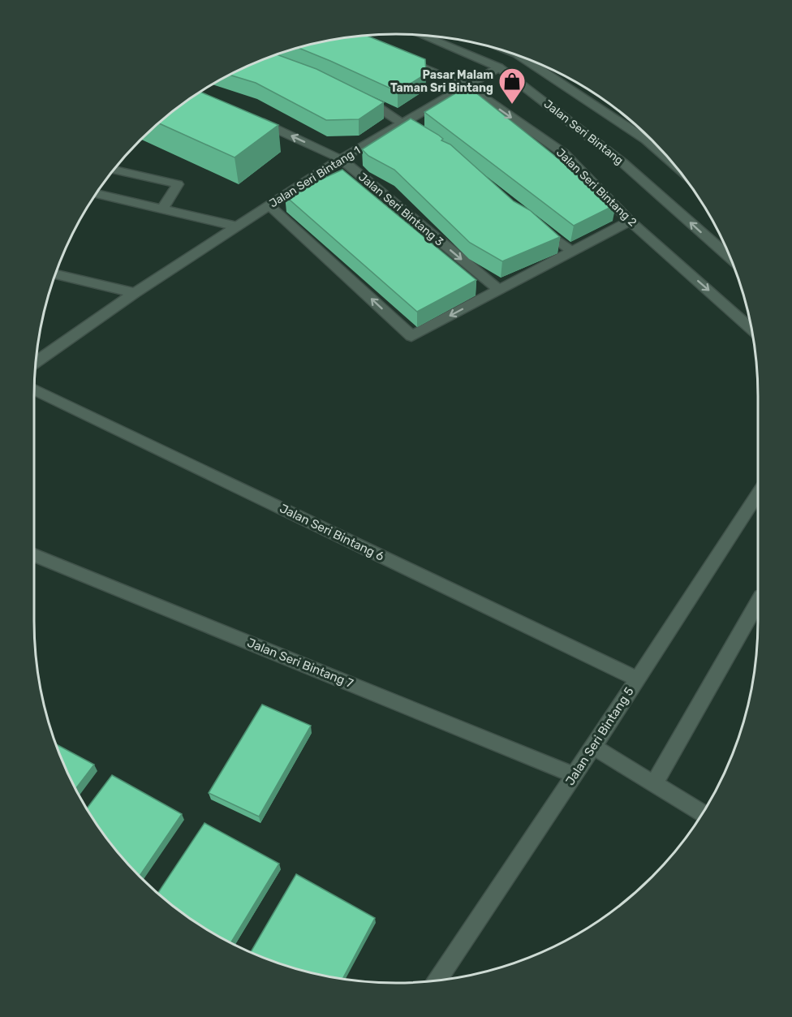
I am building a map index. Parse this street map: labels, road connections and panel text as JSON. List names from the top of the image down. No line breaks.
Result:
{"streets":{"street":["Jalan Seri Bintang","Jalan Seri Bintang 1","Jalan Seri Bintang 2","Jalan Seri Bintang 3","Jalan Seri Bintang 6","Jalan Seri Bintang 7","Jalan Seri Bintang 5"]},"crossings":[["Jalan Seri Bintang","Jalan Seri Bintang 1"],["Jalan Seri Bintang 1","Jalan Seri Bintang 2"],["Jalan Seri Bintang 1","Jalan Seri Bintang 3"],["Jalan Seri Bintang 6","Jalan Seri Bintang 5"],["Jalan Seri Bintang 7","Jalan Seri Bintang 5"]],"one_way":["Jalan Seri Bintang 2"],"places":{"shop":["Pasar Malam Taman Sri Bintang"]}}
